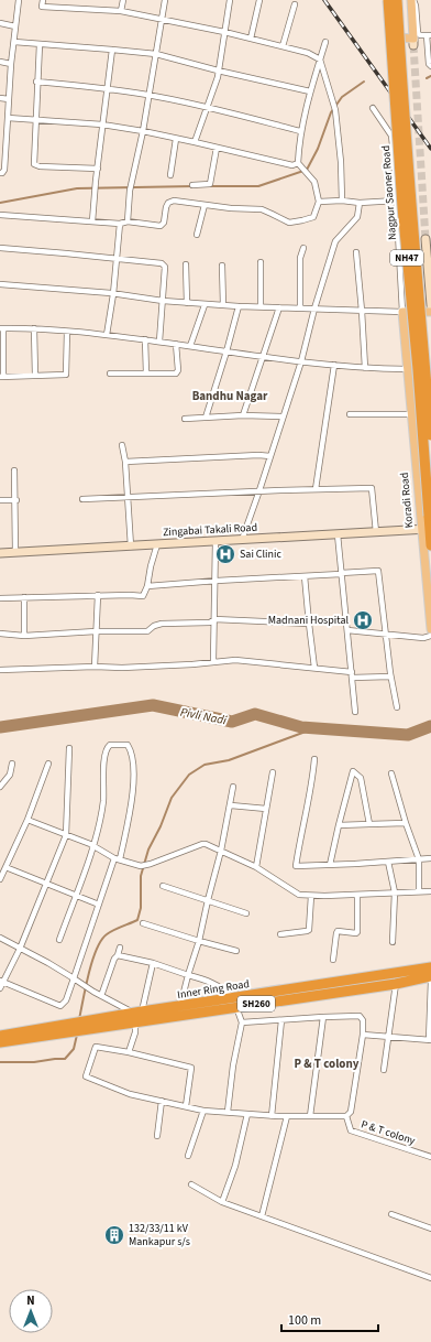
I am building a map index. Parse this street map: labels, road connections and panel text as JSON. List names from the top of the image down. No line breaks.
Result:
{"streets":{"highway":["Nagpur Saoner Road","NH47","Koradi Road","Inner Ring Road","SH260"],"street":["Zingabai Takali Road","P & T colony"]},"crossings":[["Nagpur Saoner Road","Koradi Road"],["NH47","Koradi Road"],["NH47","Zingabai Takali Road"],["Koradi Road","Zingabai Takali Road"]],"districts":["Bandhu Nagar","P & T colony"],"water":["Pivli Nadi"],"places":{"hospital":["Sai Clinic","Madnani Hospital"],"building":["132/33/11 kV Mankapur s/s"]},"scale_bar":"100 m","north":"top"}
